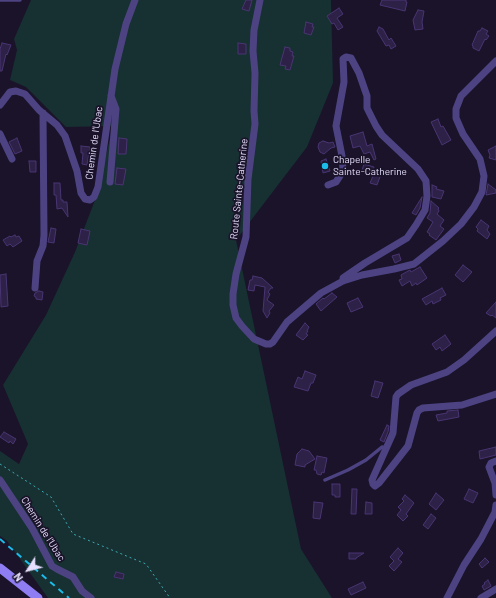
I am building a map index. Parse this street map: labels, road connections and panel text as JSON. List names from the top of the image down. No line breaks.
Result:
{"streets":{"street":["Chemin de l'Ubac","Route Sainte-Catherine"]},"places":["Chapelle Sainte-Catherine"],"north":"bottom left"}
